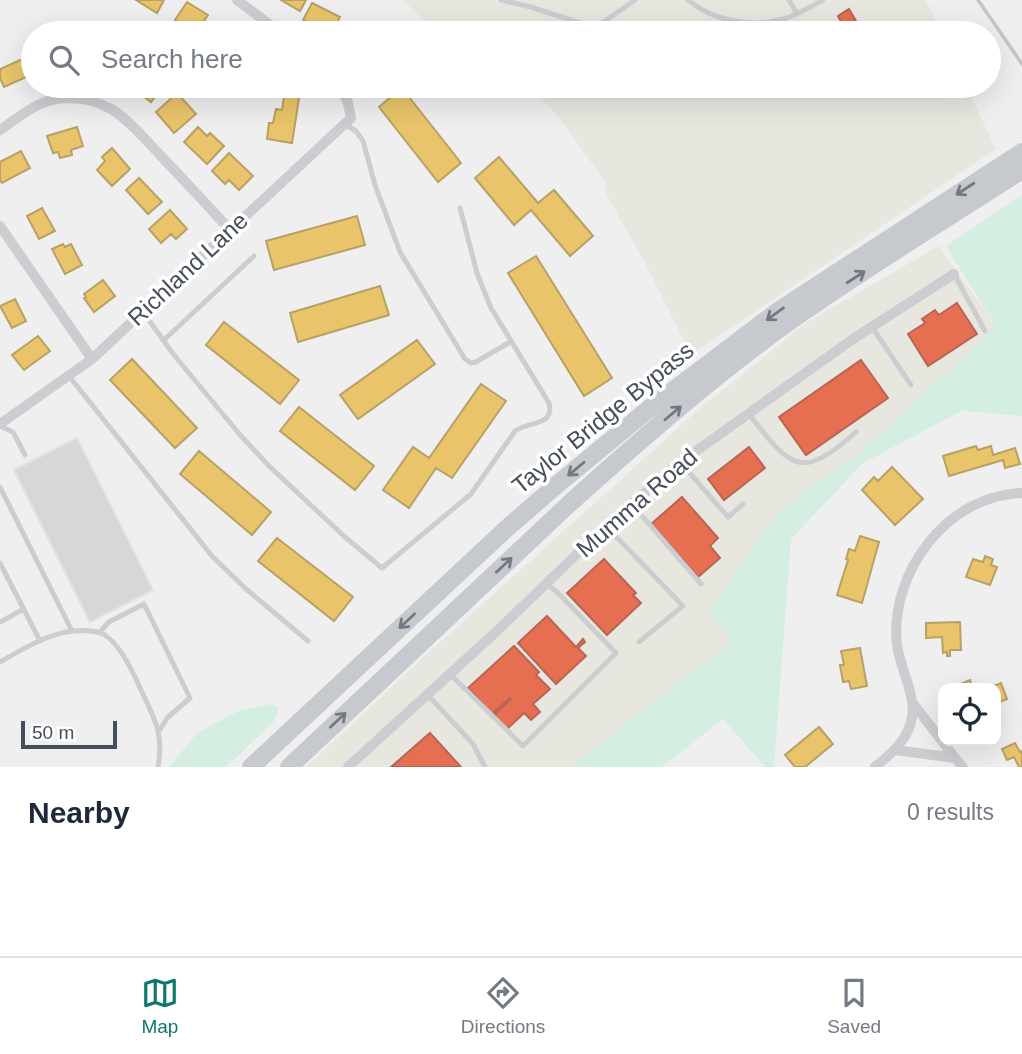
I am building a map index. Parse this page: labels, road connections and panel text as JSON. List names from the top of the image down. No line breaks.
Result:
{"streets":{"main road":["Taylor Bridge Bypass"],"street":["Richland Lane","Mumma Road"]},"scale_bar":"50 m","page":{"search":"Search here","scale":"50 m","heading":["Nearby","0 results"],"nav":["Map","Directions","Saved"]}}
